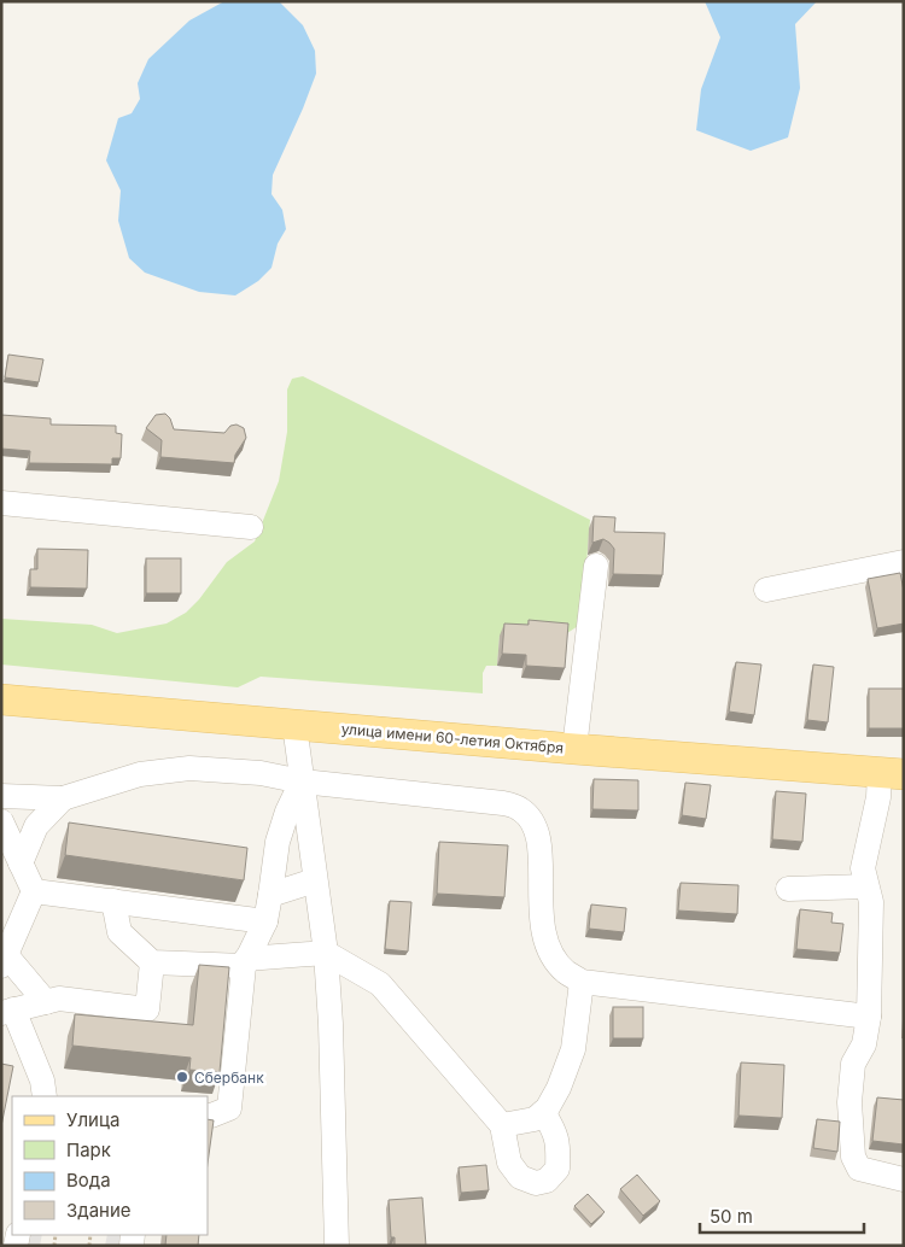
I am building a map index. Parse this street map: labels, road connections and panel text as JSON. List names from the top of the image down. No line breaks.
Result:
{"streets":{"main road":["улица имени 60-летия Октября"]},"places":["Сбербанк"],"legend":["Улица","Парк","Вода","Здание"],"scale_bar":"50 m"}
